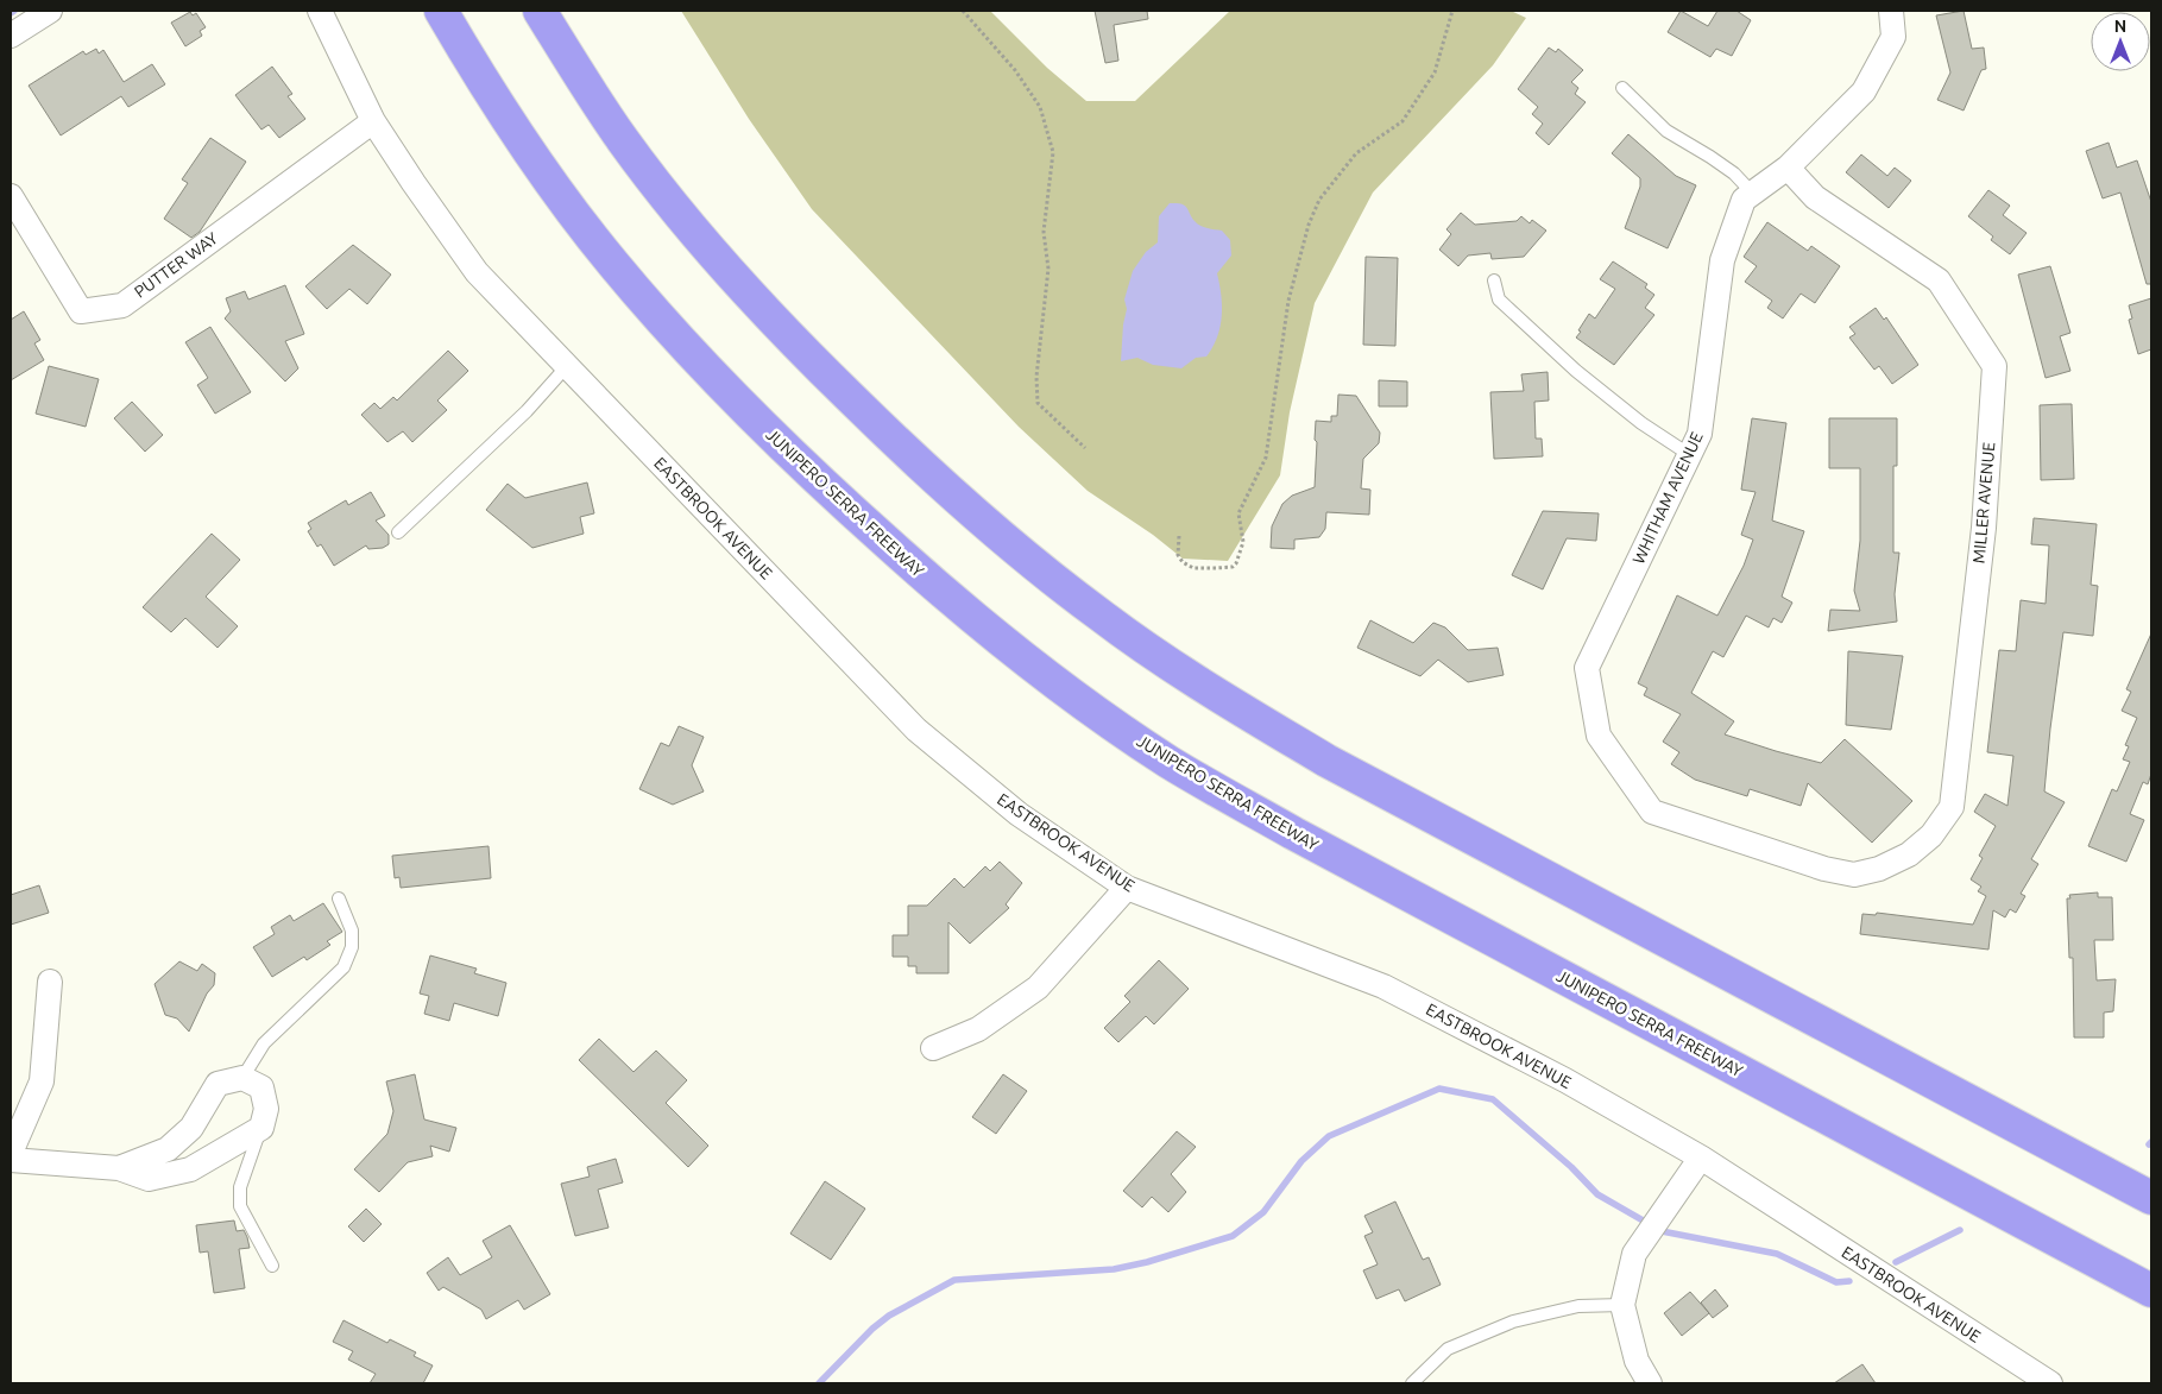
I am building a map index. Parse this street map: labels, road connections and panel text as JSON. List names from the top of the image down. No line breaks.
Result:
{"streets":{"highway":["JUNIPERO SERRA FREEWAY"],"street":["PUTTER WAY","WHITHAM AVENUE","MILLER AVENUE","EASTBROOK AVENUE"]},"crossings":[["PUTTER WAY","EASTBROOK AVENUE"],["WHITHAM AVENUE","MILLER AVENUE"]],"north":"top"}
